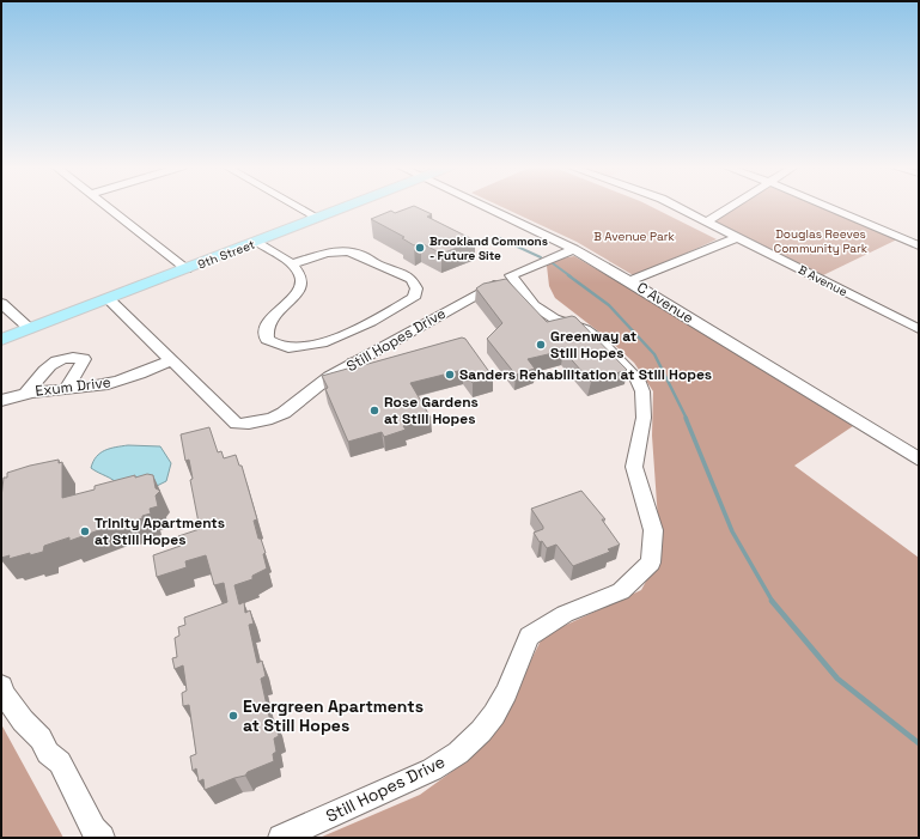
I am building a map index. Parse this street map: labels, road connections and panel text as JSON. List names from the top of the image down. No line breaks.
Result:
{"streets":{"main road":["9th Street"],"street":["B Avenue","C Avenue","Still Hopes Drive","Exum Drive"]},"crossings":[["9th Street","Still Hopes Drive"],["C Avenue","Still Hopes Drive"],["Still Hopes Drive","Exum Drive"]],"parks":["Douglas Reeves Community Park","B Avenue Park"],"places":["Brookland Commons - Future Site","Greenway at Still Hopes","Sanders Rehabilitation at Still Hopes","Rose Gardens at Still Hopes","Trinity Apartments at Still Hopes","Evergreen Apartments at Still Hopes"]}
